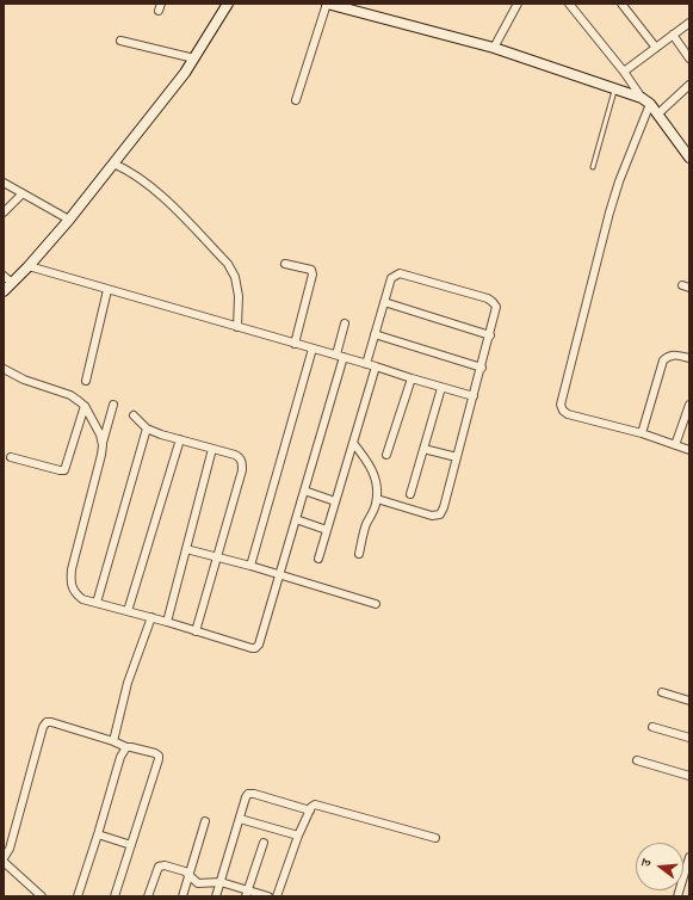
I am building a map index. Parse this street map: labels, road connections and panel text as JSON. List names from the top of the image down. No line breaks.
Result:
{"north":"left"}
